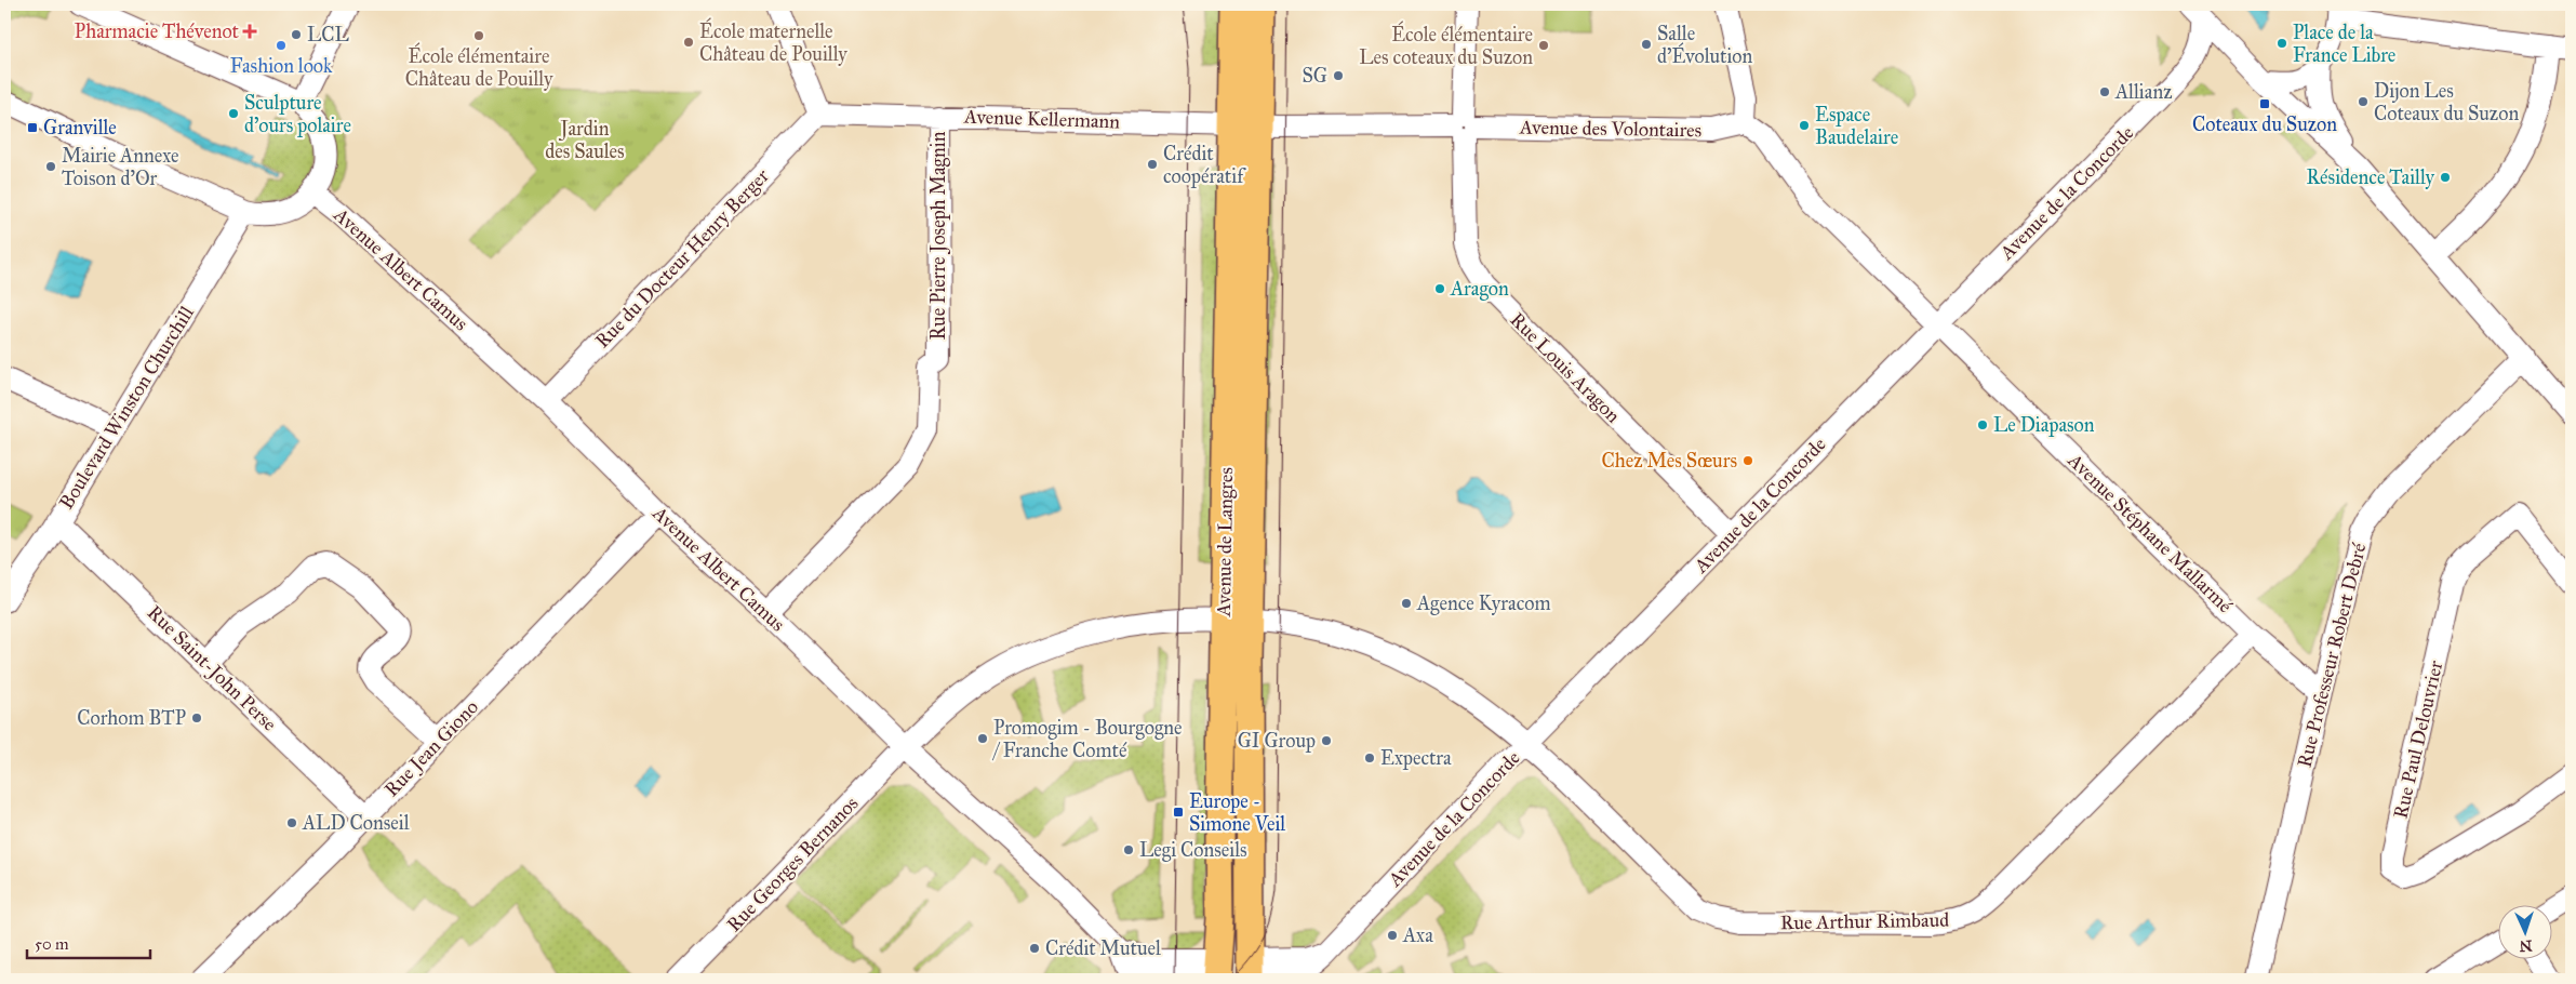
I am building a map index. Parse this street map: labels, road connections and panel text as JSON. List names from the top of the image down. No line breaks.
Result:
{"streets":{"main road":["Avenue de Langres"],"street":["Avenue Kellermann","Avenue des Volontaires","Avenue de la Concorde","Rue Pierre Joseph Magnin","Rue du Docteur Henry Berger","Avenue Albert Camus","Rue Louis Aragon","Boulevard Winston Churchill","Avenue Stéphane Mallarmé","Rue Professeur Robert Debré","Rue Saint-John Perse","Rue Paul Delouvrier","Rue Jean Giono","Rue Georges Bernanos","Rue Arthur Rimbaud"]},"crossings":[["Avenue Kellermann","Avenue des Volontaires"],["Avenue Kellermann","Rue Pierre Joseph Magnin"],["Avenue Kellermann","Rue du Docteur Henry Berger"],["Avenue Kellermann","Avenue de Langres"],["Avenue des Volontaires","Rue Louis Aragon"],["Avenue des Volontaires","Avenue Stéphane Mallarmé"],["Avenue des Volontaires","Avenue de Langres"],["Avenue de la Concorde","Rue Louis Aragon"],["Avenue de la Concorde","Avenue Stéphane Mallarmé"],["Avenue de la Concorde","Avenue de Langres"],["Avenue de la Concorde","Rue Arthur Rimbaud"],["Rue Pierre Joseph Magnin","Avenue Albert Camus"],["Rue du Docteur Henry Berger","Avenue Albert Camus"],["Avenue Albert Camus","Avenue de Langres"],["Avenue Albert Camus","Rue Jean Giono"],["Avenue Albert Camus","Rue Georges Bernanos"],["Boulevard Winston Churchill","Rue Saint-John Perse"],["Avenue Stéphane Mallarmé","Rue Professeur Robert Debré"],["Avenue Stéphane Mallarmé","Rue Arthur Rimbaud"],["Avenue de Langres","Rue Georges Bernanos"],["Avenue de Langres","Rue Arthur Rimbaud"],["Rue Saint-John Perse","Rue Jean Giono"]],"parks":["Jardin des Saules"],"places":{"health":["Pharmacie Thévenot"],"other":["LCL","École élémentaire Château de Pouilly","École maternelle Château de Pouilly","Place de la France Libre","Salle d'Évolution","Fashion look","École élémentaire Les coteaux du Suzon","SG","Allianz","Dijon Les Coteaux du Suzon","Sculpture d'ours polaire","Espace Baudelaire","Crédit coopératif","Mairie Annexe Toison d'Or","Résidence Tailly","Aragon","Le Diapason","Chez Mes Sœurs","Agence Kyracom","Corhom BTP","Promogim - Bourgogne / Franche Comté","GI Group","Expectra","ALD Conseil","Legi Conseils","Axa","Crédit Mutuel"],"transit":["Coteaux du Suzon","Granville","Europe - Simone Veil"]},"scale_bar":"50 m","north":"bottom"}
